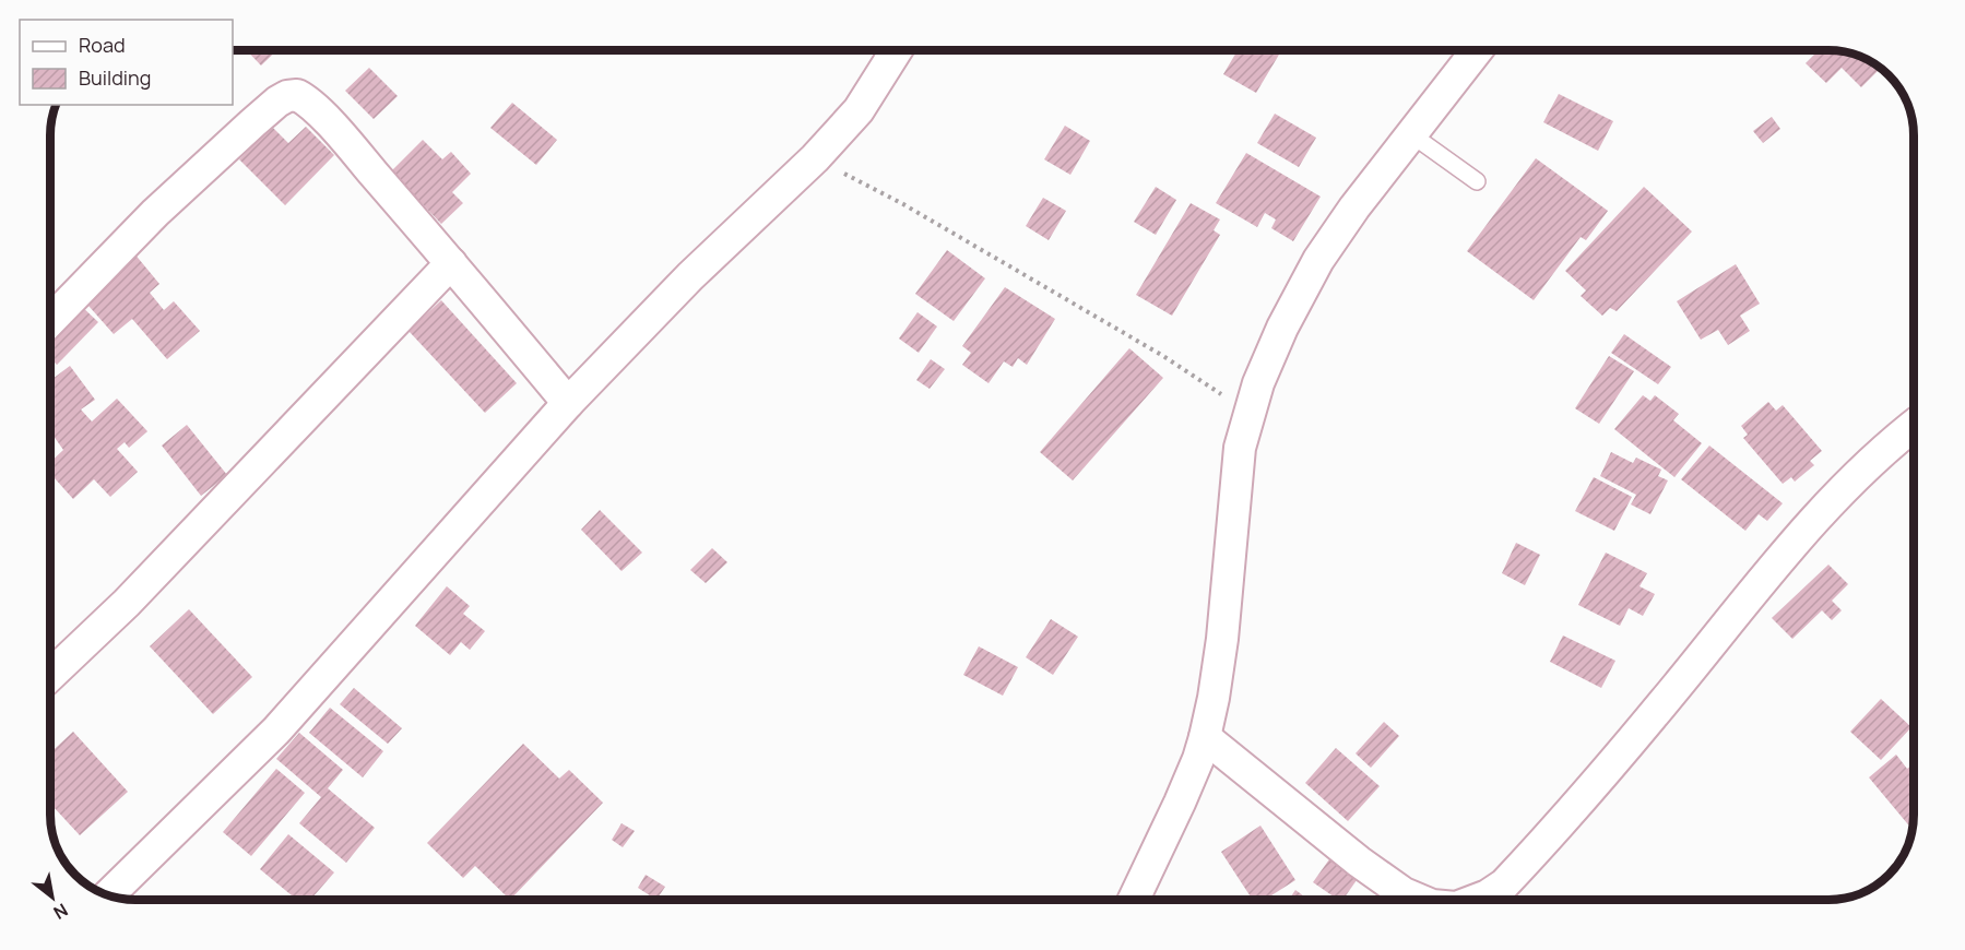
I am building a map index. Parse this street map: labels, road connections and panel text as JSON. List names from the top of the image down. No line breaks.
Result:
{"legend":["Road","Building"],"north":"bottom right"}
